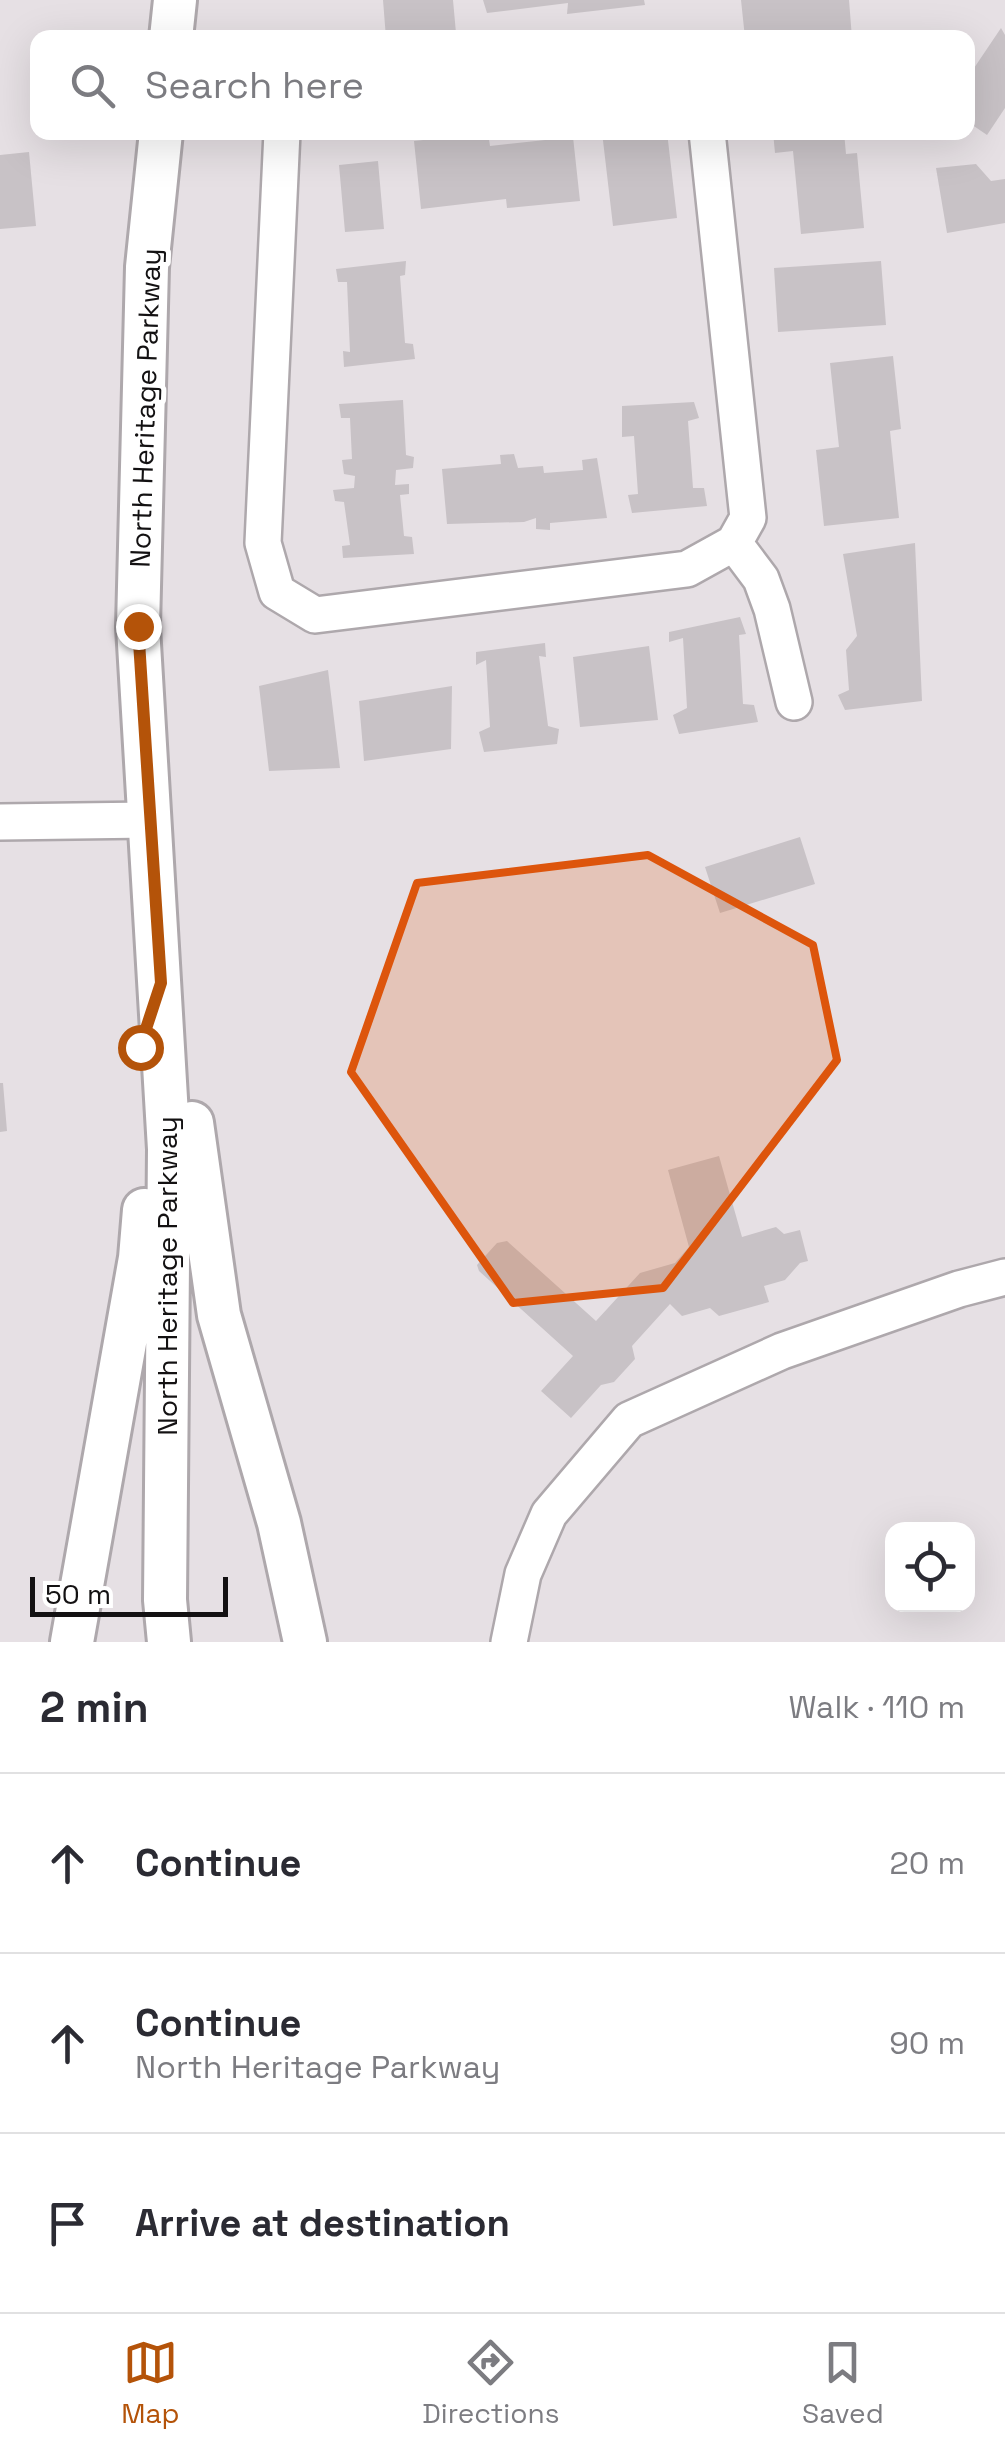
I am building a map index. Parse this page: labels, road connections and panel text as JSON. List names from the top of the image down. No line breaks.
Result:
{"streets":{"main road":["North Heritage Parkway"]},"scale_bar":"50 m","page":{"search":"Search here","scale":"50 m","heading":["2 min","Walk · 110 m"],"list":[["Continue","20 m"],["Continue","North Heritage Parkway","90 m"],"Arrive at destination"],"nav":["Map","Directions","Saved"]}}
